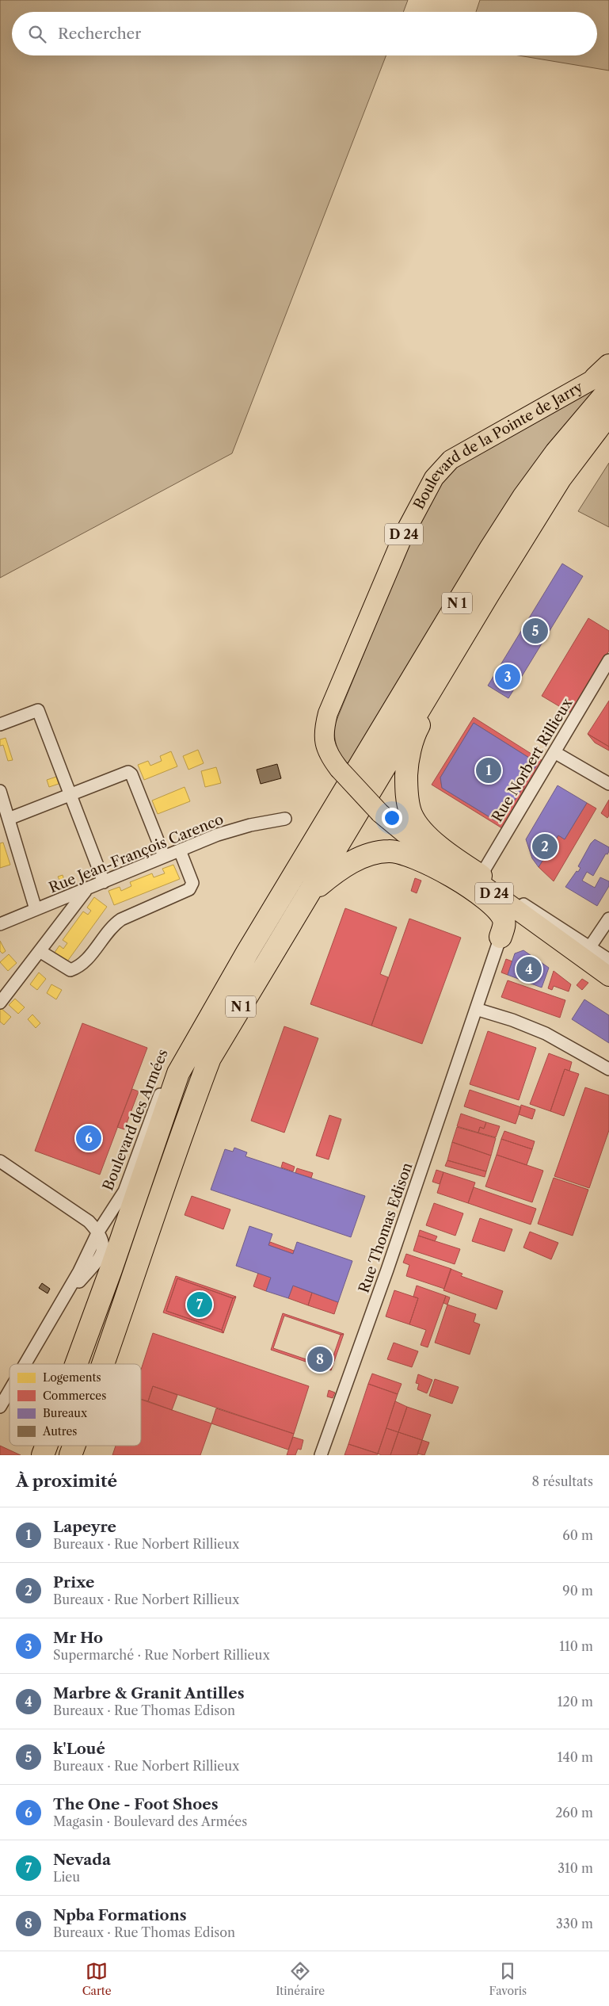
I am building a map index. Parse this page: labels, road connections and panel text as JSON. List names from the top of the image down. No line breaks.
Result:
{"streets":{"highway":["N 1"],"main road":["Boulevard de la Pointe de Jarry","D 24"],"street":["Rue Norbert Rillieux","Rue Jean-François Carenco","Boulevard des Armées","Rue Thomas Edison"]},"crossings":[["Boulevard de la Pointe de Jarry","N 1"],["Boulevard de la Pointe de Jarry","Rue Norbert Rillieux"],["N 1","Boulevard des Armées"]],"legend":["Logements","Commerces","Bureaux","Autres"],"page":{"search":"Rechercher","pins":["5","3","1","2","4","6","7","8"],"heading":["À proximité","8 résultats"],"list":[{"mark":"1","name":"Lapeyre","note":"Bureaux · Rue Norbert Rillieux","value":"60 m"},{"mark":"2","name":"Prixe","note":"Bureaux · Rue Norbert Rillieux","value":"90 m"},{"mark":"3","name":"Mr Ho","note":"Supermarché · Rue Norbert Rillieux","value":"110 m"},{"mark":"4","name":"Marbre & Granit Antilles","note":"Bureaux · Rue Thomas Edison","value":"120 m"},{"mark":"5","name":"k'Loué","note":"Bureaux · Rue Norbert Rillieux","value":"140 m"},{"mark":"6","name":"The One - Foot Shoes","note":"Magasin · Boulevard des Armées","value":"260 m"},{"mark":"7","name":"Nevada","note":"Lieu","value":"310 m"},{"mark":"8","name":"Npba Formations","note":"Bureaux · Rue Thomas Edison","value":"330 m"}],"nav":["Carte","Itinéraire","Favoris"]}}
